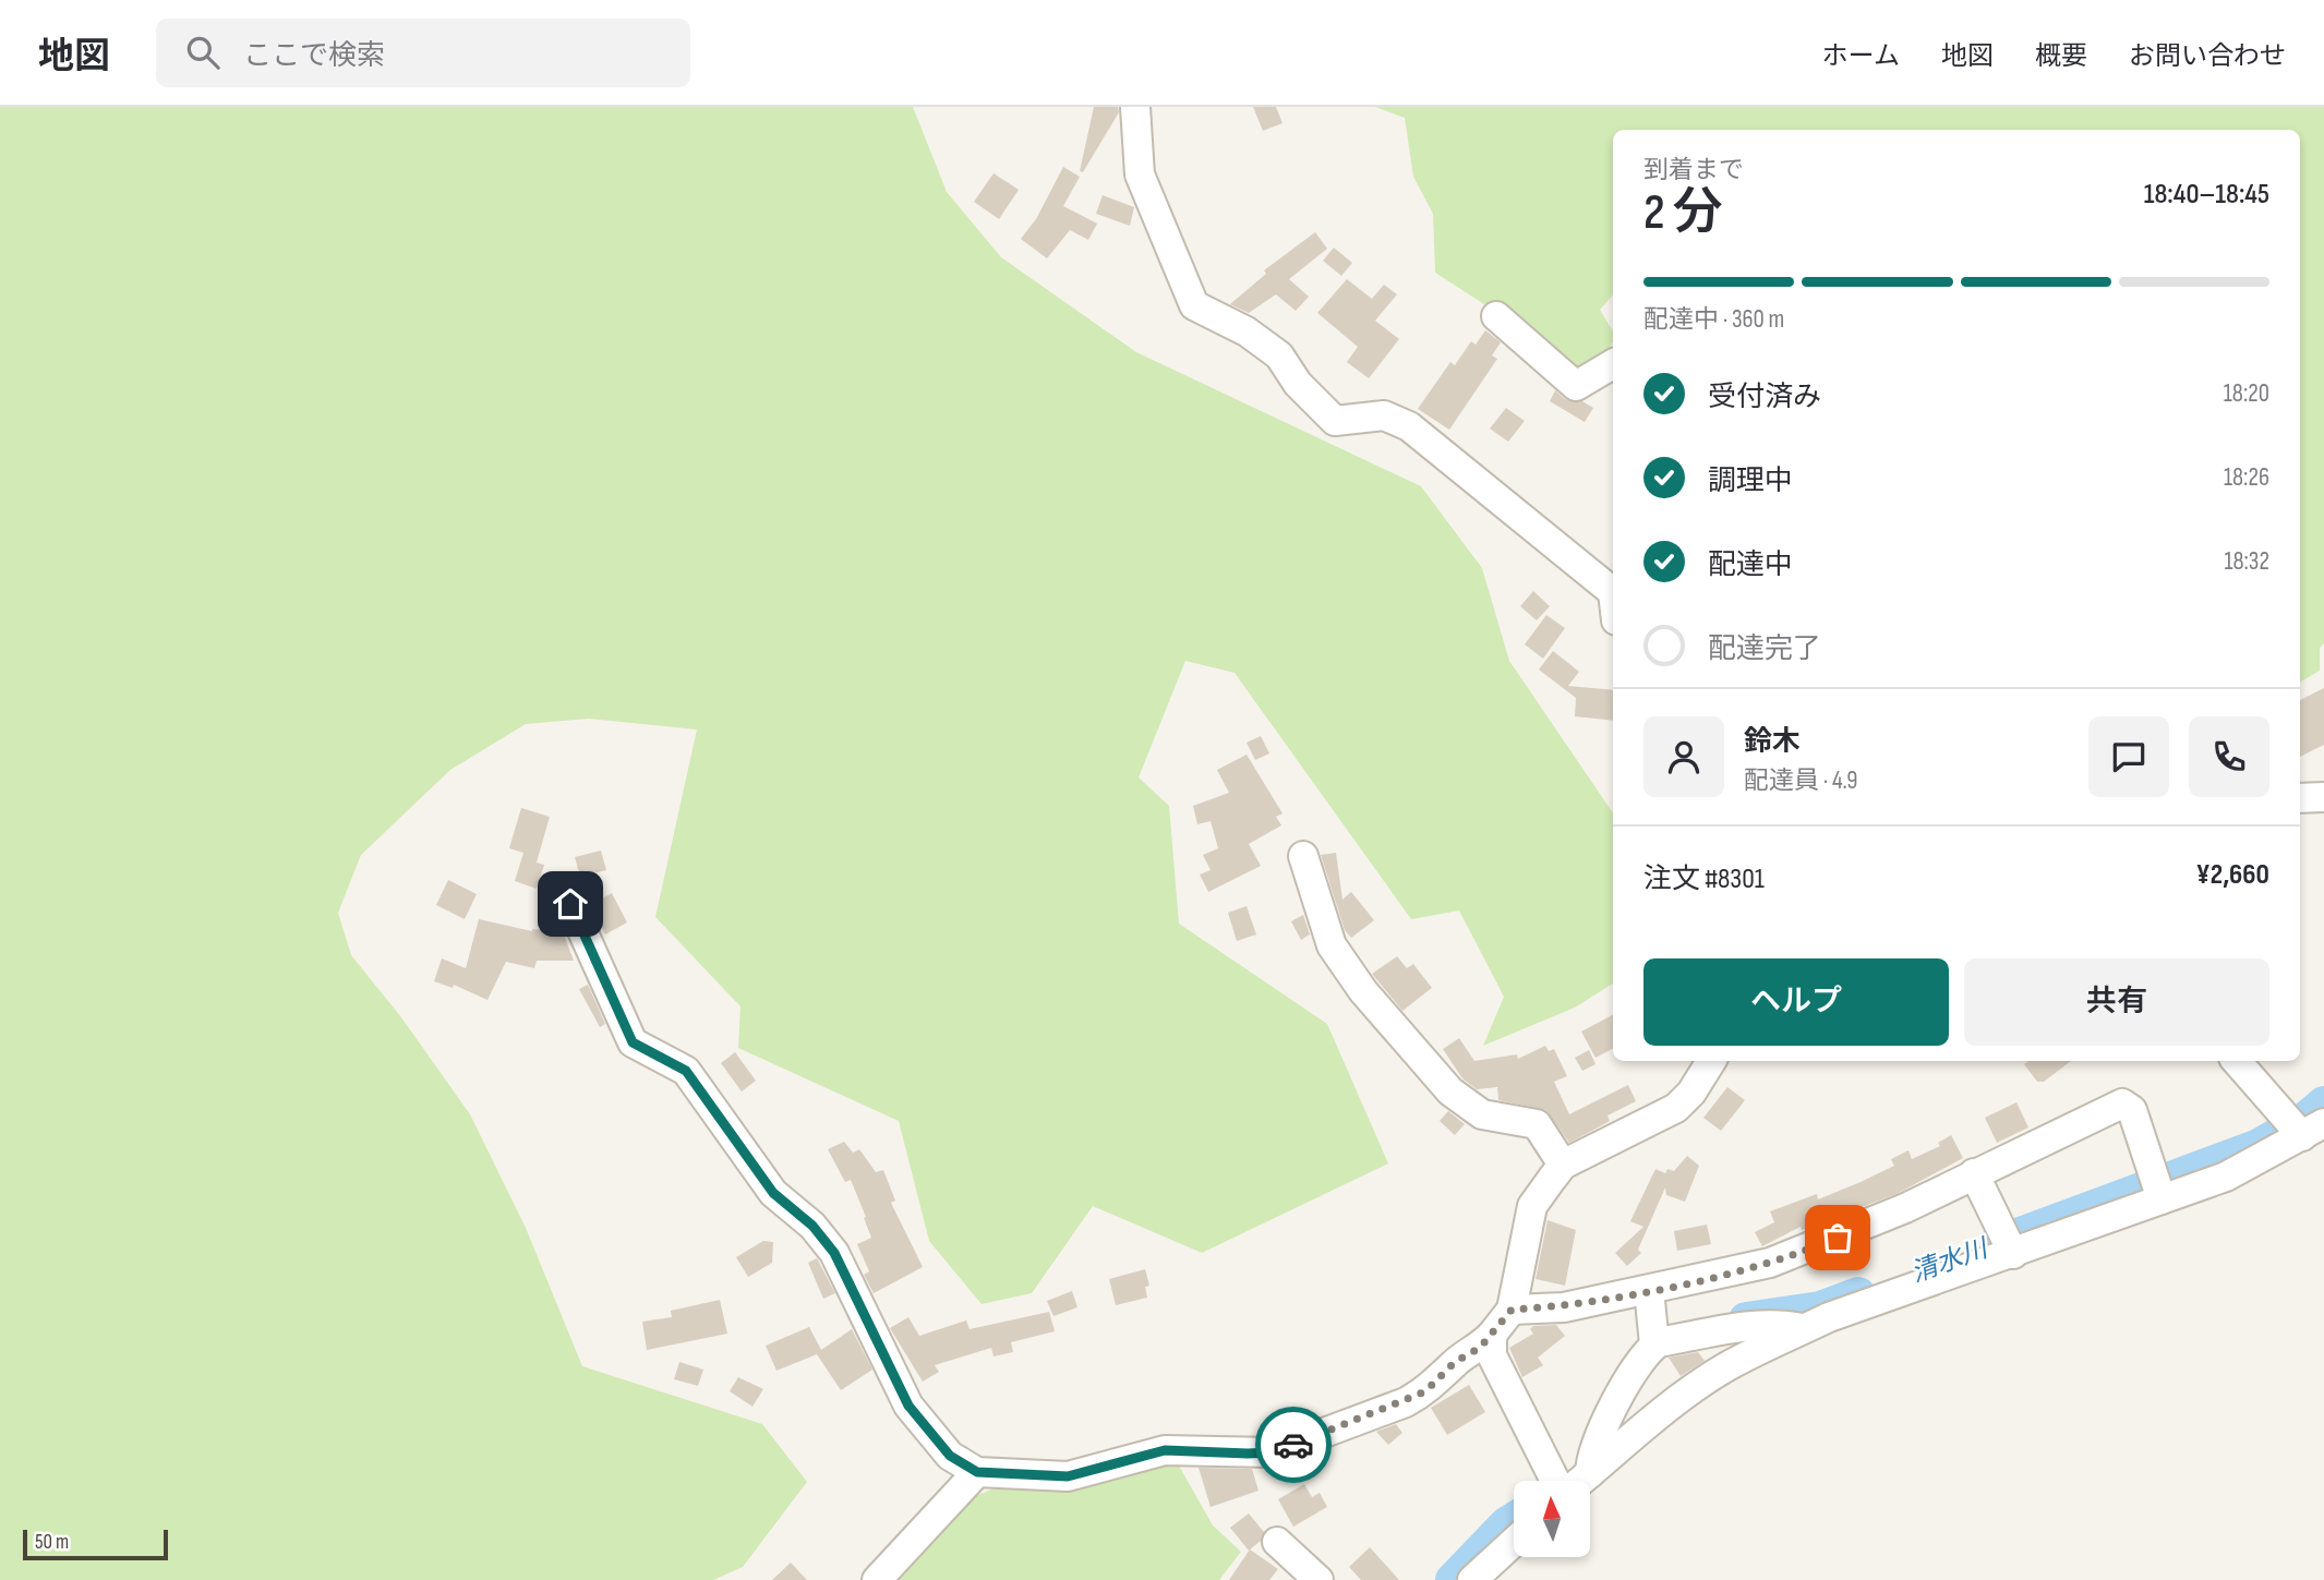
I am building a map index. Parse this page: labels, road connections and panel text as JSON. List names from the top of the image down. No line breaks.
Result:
{"water":["清水川"],"scale_bar":"50 m","north":"top","page":{"header":"地図","search":"ここで検索","nav":["ホーム","地図","概要","お問い合わせ"],"heading":["2 分","到着まで","18:40–18:45"],"panel":["鈴木","配達員 · 4.9","注文 #8301","¥2,660"],"bar":"配達中 · 360 m","list":[["受付済み","18:20"],["調理中","18:26"],["配達中","18:32"],"配達完了"],"buttons":["ヘルプ","共有"],"scale":"50 m"}}
